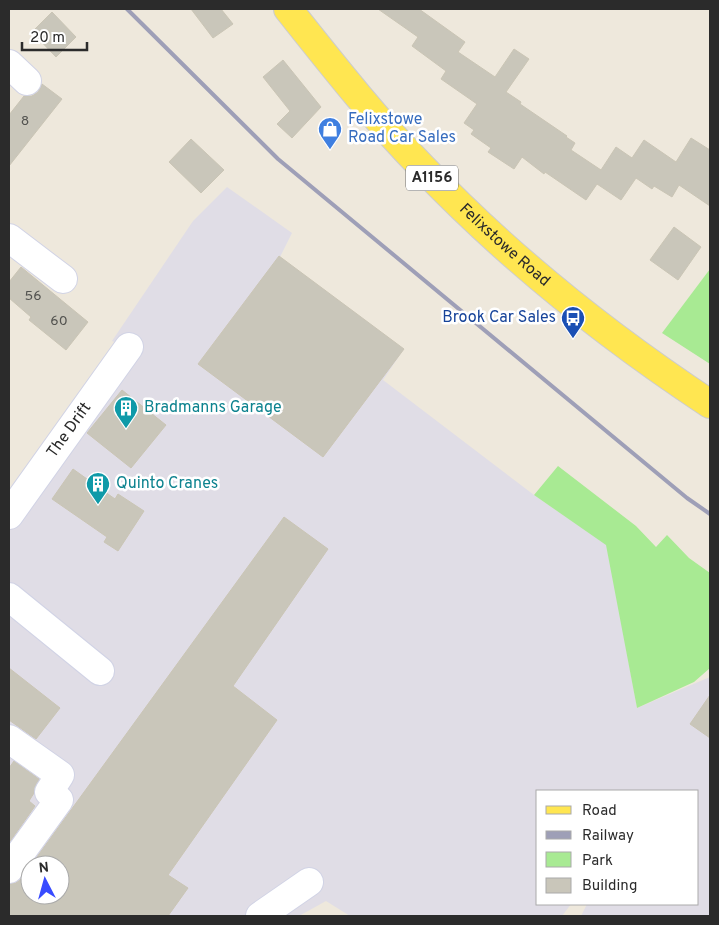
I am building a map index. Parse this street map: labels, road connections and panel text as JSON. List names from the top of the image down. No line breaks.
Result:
{"streets":{"main road":["A1156","Felixstowe Road"],"street":["The Drift"]},"places":{"shop":["Felixstowe Road Car Sales"],"bus stop":["Brook Car Sales"],"building":["Bradmanns Garage","Quinto Cranes"]},"house_numbers":["8","56","60"],"legend":["Road","Railway","Park","Building"],"scale_bar":"20 m","north":"top"}
